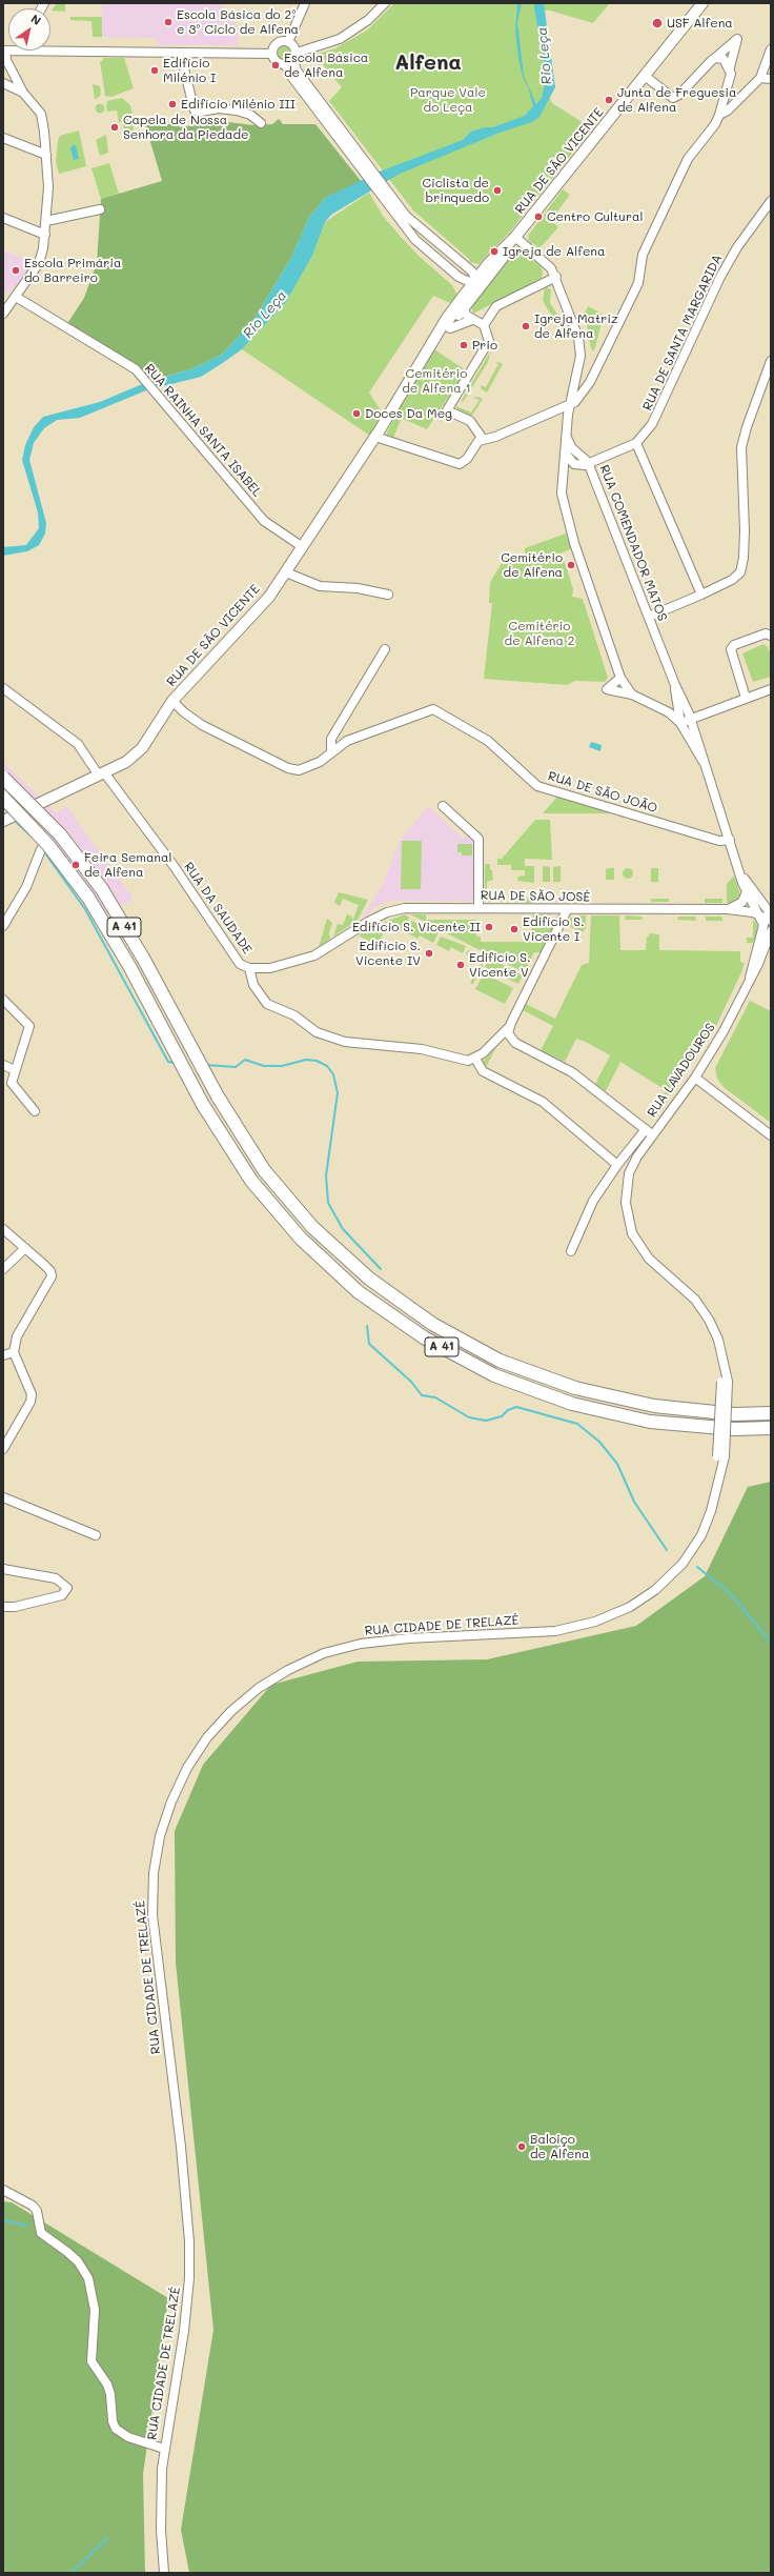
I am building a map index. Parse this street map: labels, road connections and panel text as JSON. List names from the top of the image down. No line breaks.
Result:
{"streets":{"highway":["A 41"],"main road":["RUA DE SÃO VICENTE"],"street":["RUA DE SANTA MARGARIDA","RUA RAINHA SANTA ISABEL","RUA COMENDADOR MATOS","RUA DE SÃO JOÃO","RUA DE SÃO JOSÉ","RUA DA SAUDADE","RUA LAVADOUROS","RUA CIDADE DE TRELAZÉ"]},"crossings":[["RUA DE SÃO VICENTE","RUA RAINHA SANTA ISABEL"],["RUA DE SÃO VICENTE","RUA DE SÃO JOÃO"],["RUA DE SÃO VICENTE","RUA DA SAUDADE"],["RUA DE SANTA MARGARIDA","RUA COMENDADOR MATOS"],["RUA COMENDADOR MATOS","RUA DE SÃO JOÃO"],["RUA COMENDADOR MATOS","RUA DE SÃO JOSÉ"],["RUA DE SÃO JOSÉ","RUA DA SAUDADE"],["RUA DE SÃO JOSÉ","RUA LAVADOUROS"],["RUA LAVADOUROS","RUA CIDADE DE TRELAZÉ"]],"districts":["Alfena"],"water":["Rio Leça"],"parks":["Parque Vale do Leça","Cemitério de Alfena 1","Cemitério de Alfena 2"],"places":["Escola Básica do 2º e 3º Ciclo de Alfena","USF Alfena","Escola Básica de Alfena","Edifício Milénio I","Junta de Freguesia de Alfena","Edifício Milénio III","Capela de Nossa Senhora da Piedade","Ciclista de brinquedo","Centro Cultural","Igreja de Alfena","Escola Primária do Barreiro","Igreja Matriz de Alfena","Prio","Doces Da Meg","Cemitério de Alfena","Feira Semanal de Alfena","Edifício S. Vicente II","Edifício S. Vicente I","Edifício S. Vicente IV","Edificío S. Vicente V","Baloiço de Alfena"],"north":"top right"}
